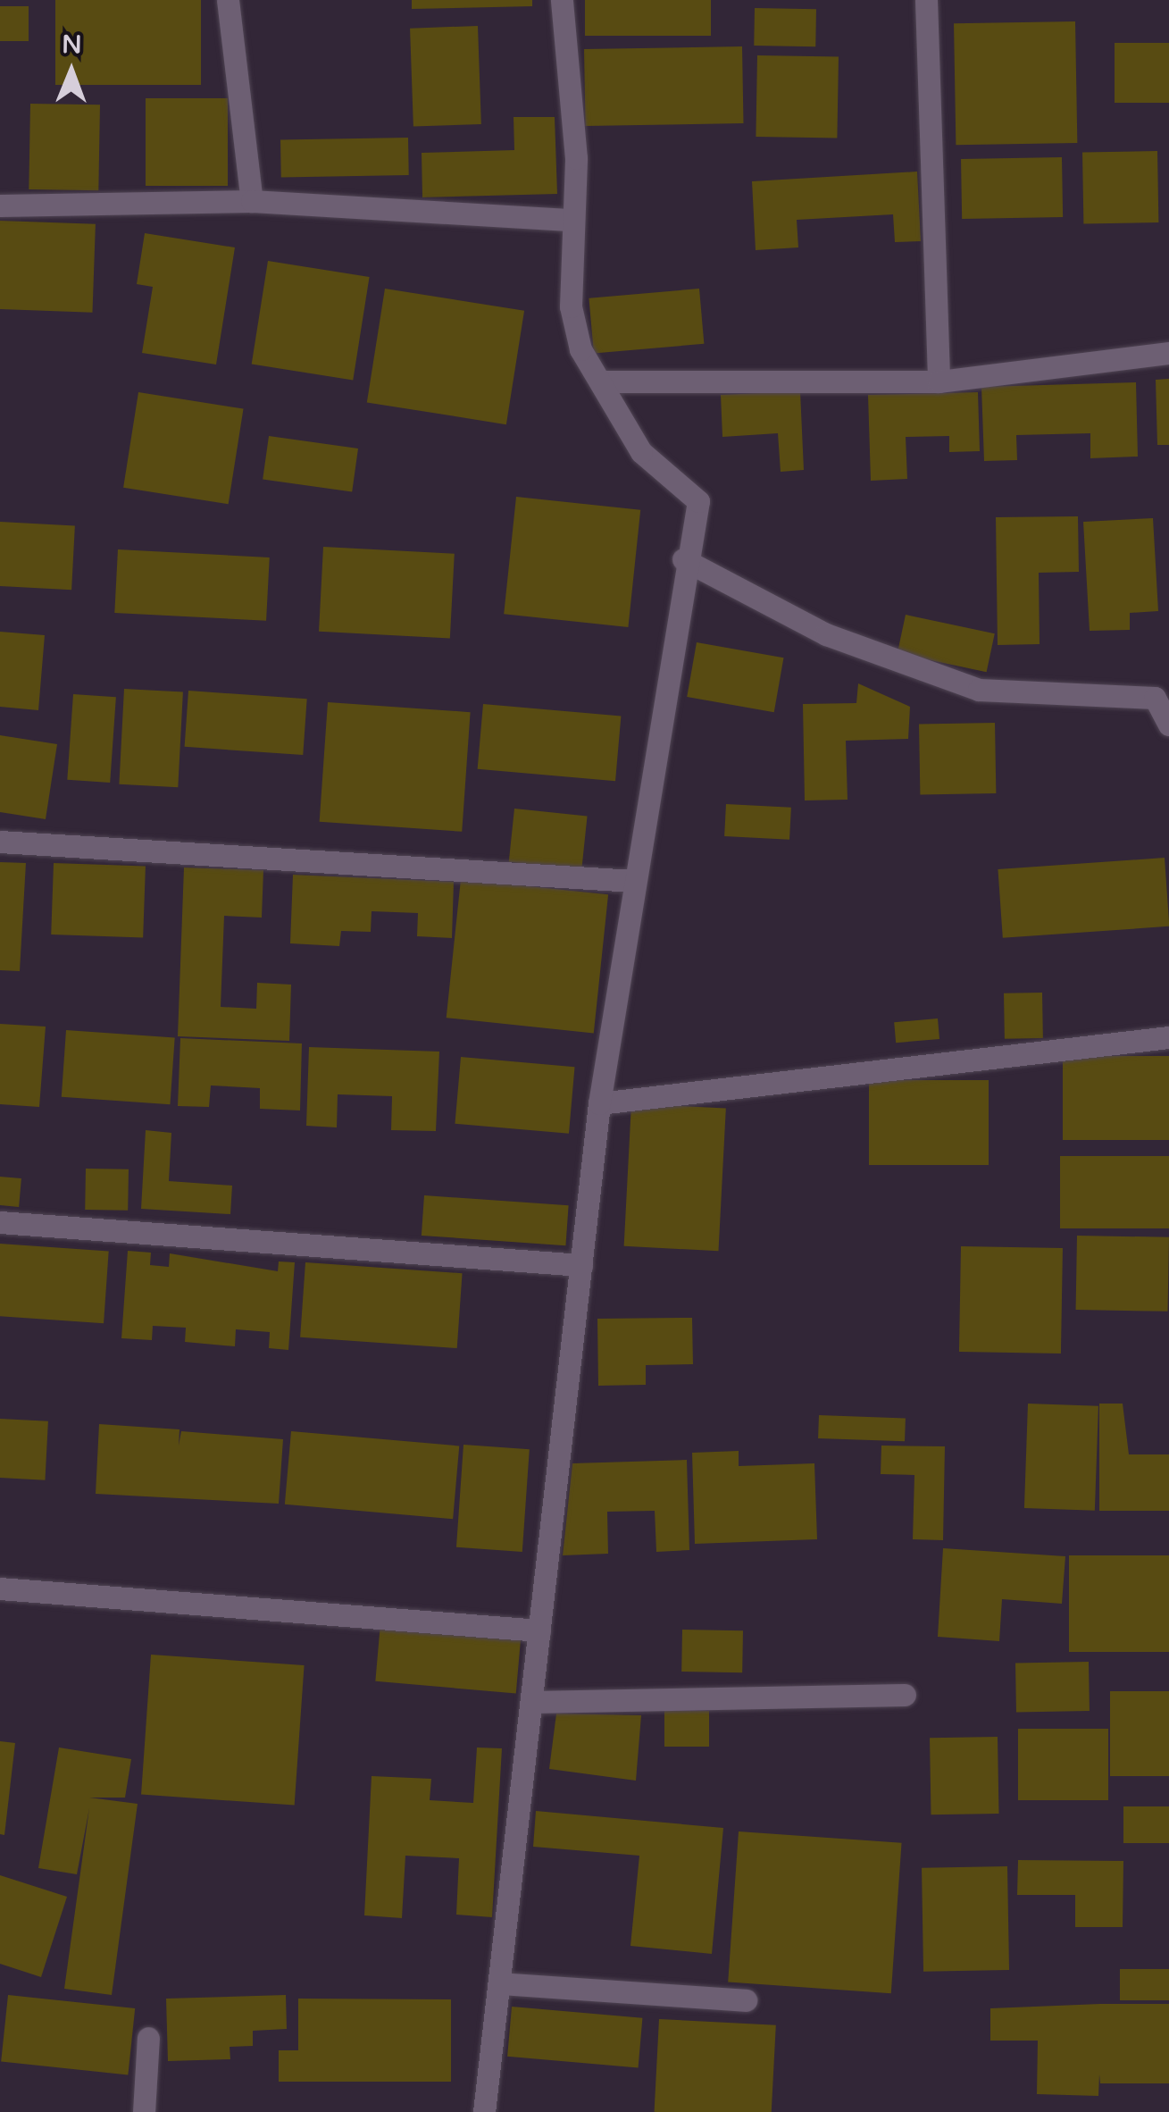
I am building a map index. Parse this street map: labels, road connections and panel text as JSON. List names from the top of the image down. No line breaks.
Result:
{"north":"top"}
